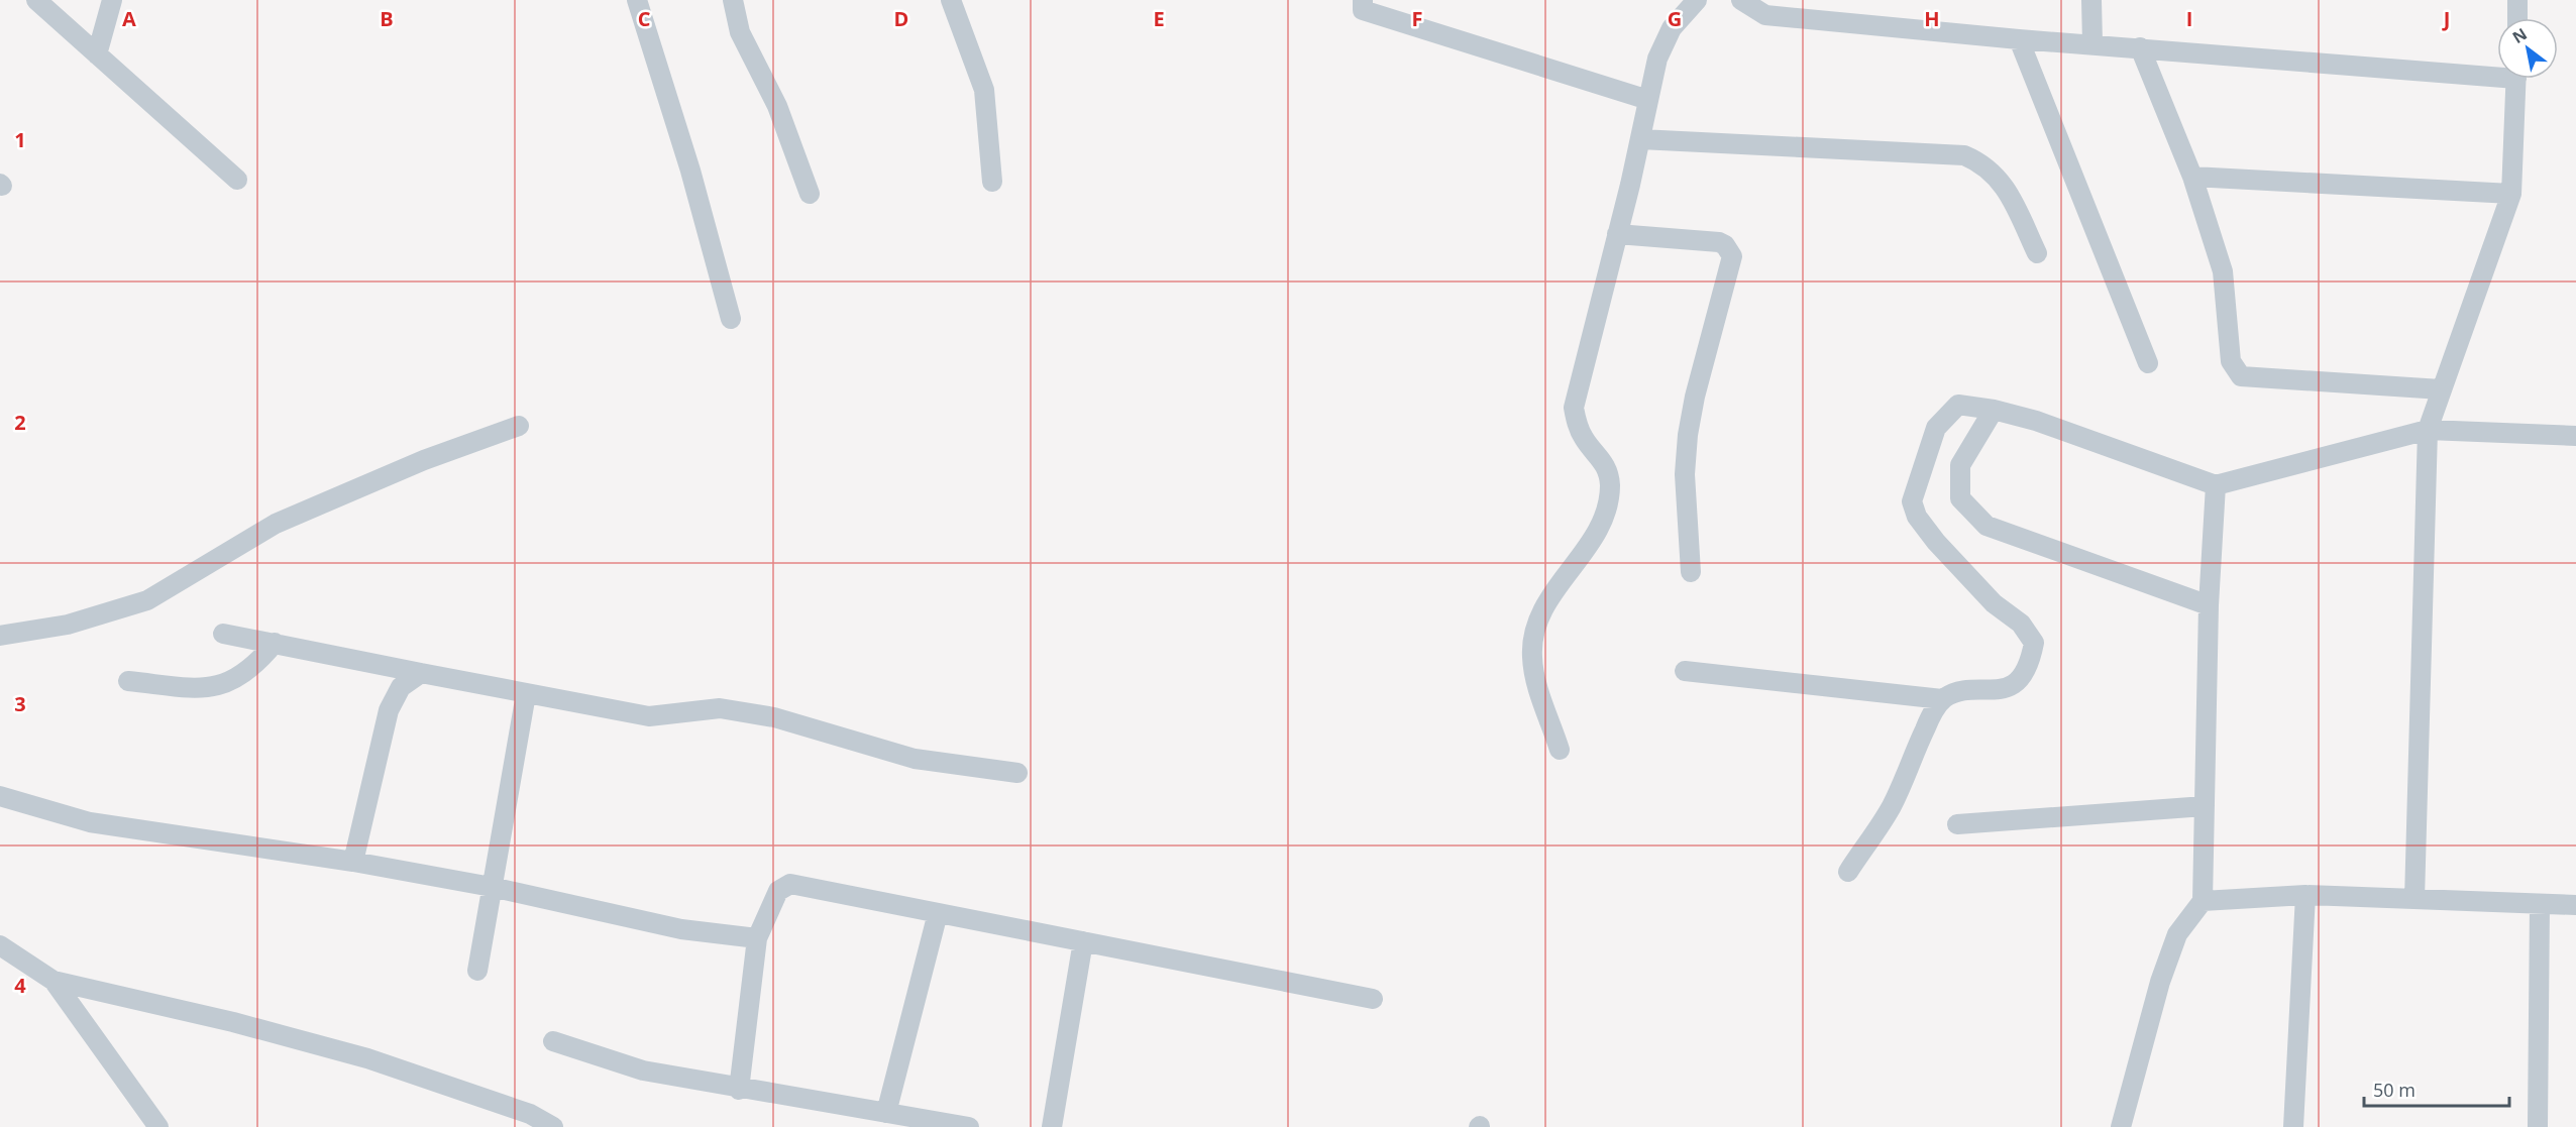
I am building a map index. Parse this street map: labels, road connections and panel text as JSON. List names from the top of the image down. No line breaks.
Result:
{"scale_bar":"50 m","north":"top left","grid":{"columns":["A","B","C","D","E","F","G","H","I","J"],"rows":["1","2","3","4"]}}
